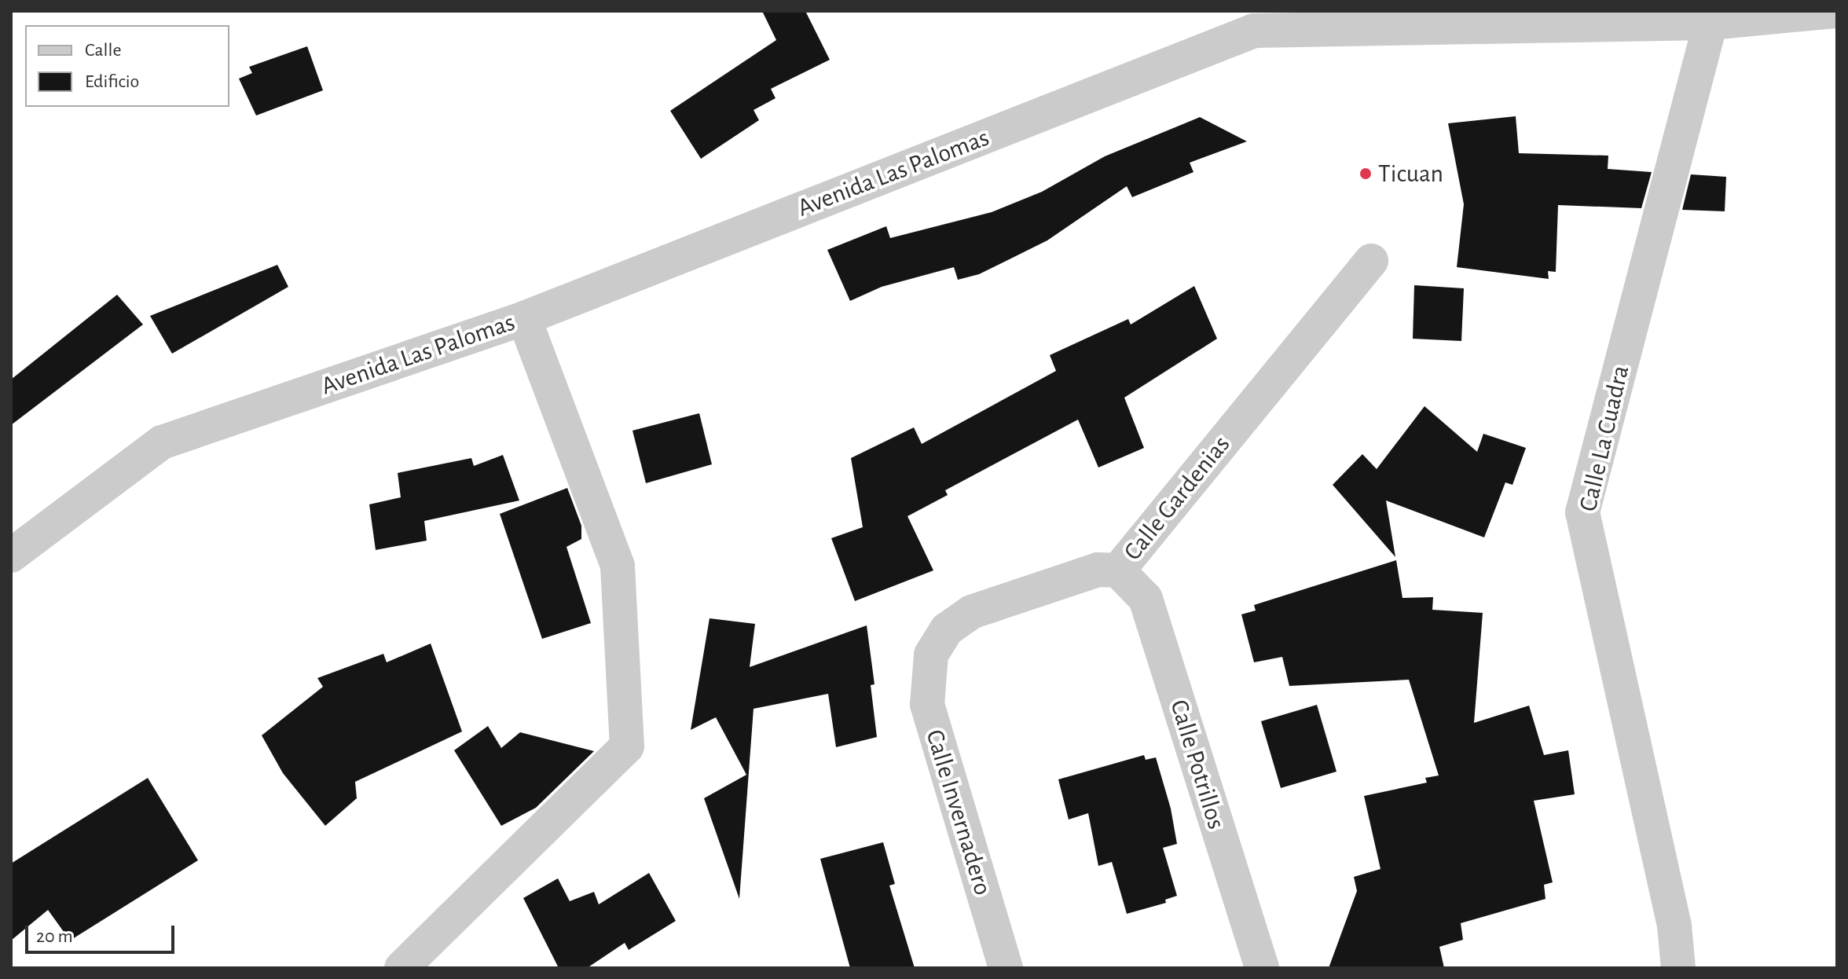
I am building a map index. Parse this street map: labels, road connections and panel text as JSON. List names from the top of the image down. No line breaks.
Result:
{"streets":{"street":["Avenida Las Palomas","Calle La Cuadra","Calle Gardenias","Calle Potrillos","Calle Invernadero"]},"crossings":[["Avenida Las Palomas","Calle La Cuadra"],["Calle Gardenias","Calle Potrillos"],["Calle Gardenias","Calle Invernadero"]],"places":["Ticuan"],"legend":["Calle","Edificio"],"scale_bar":"20 m"}
